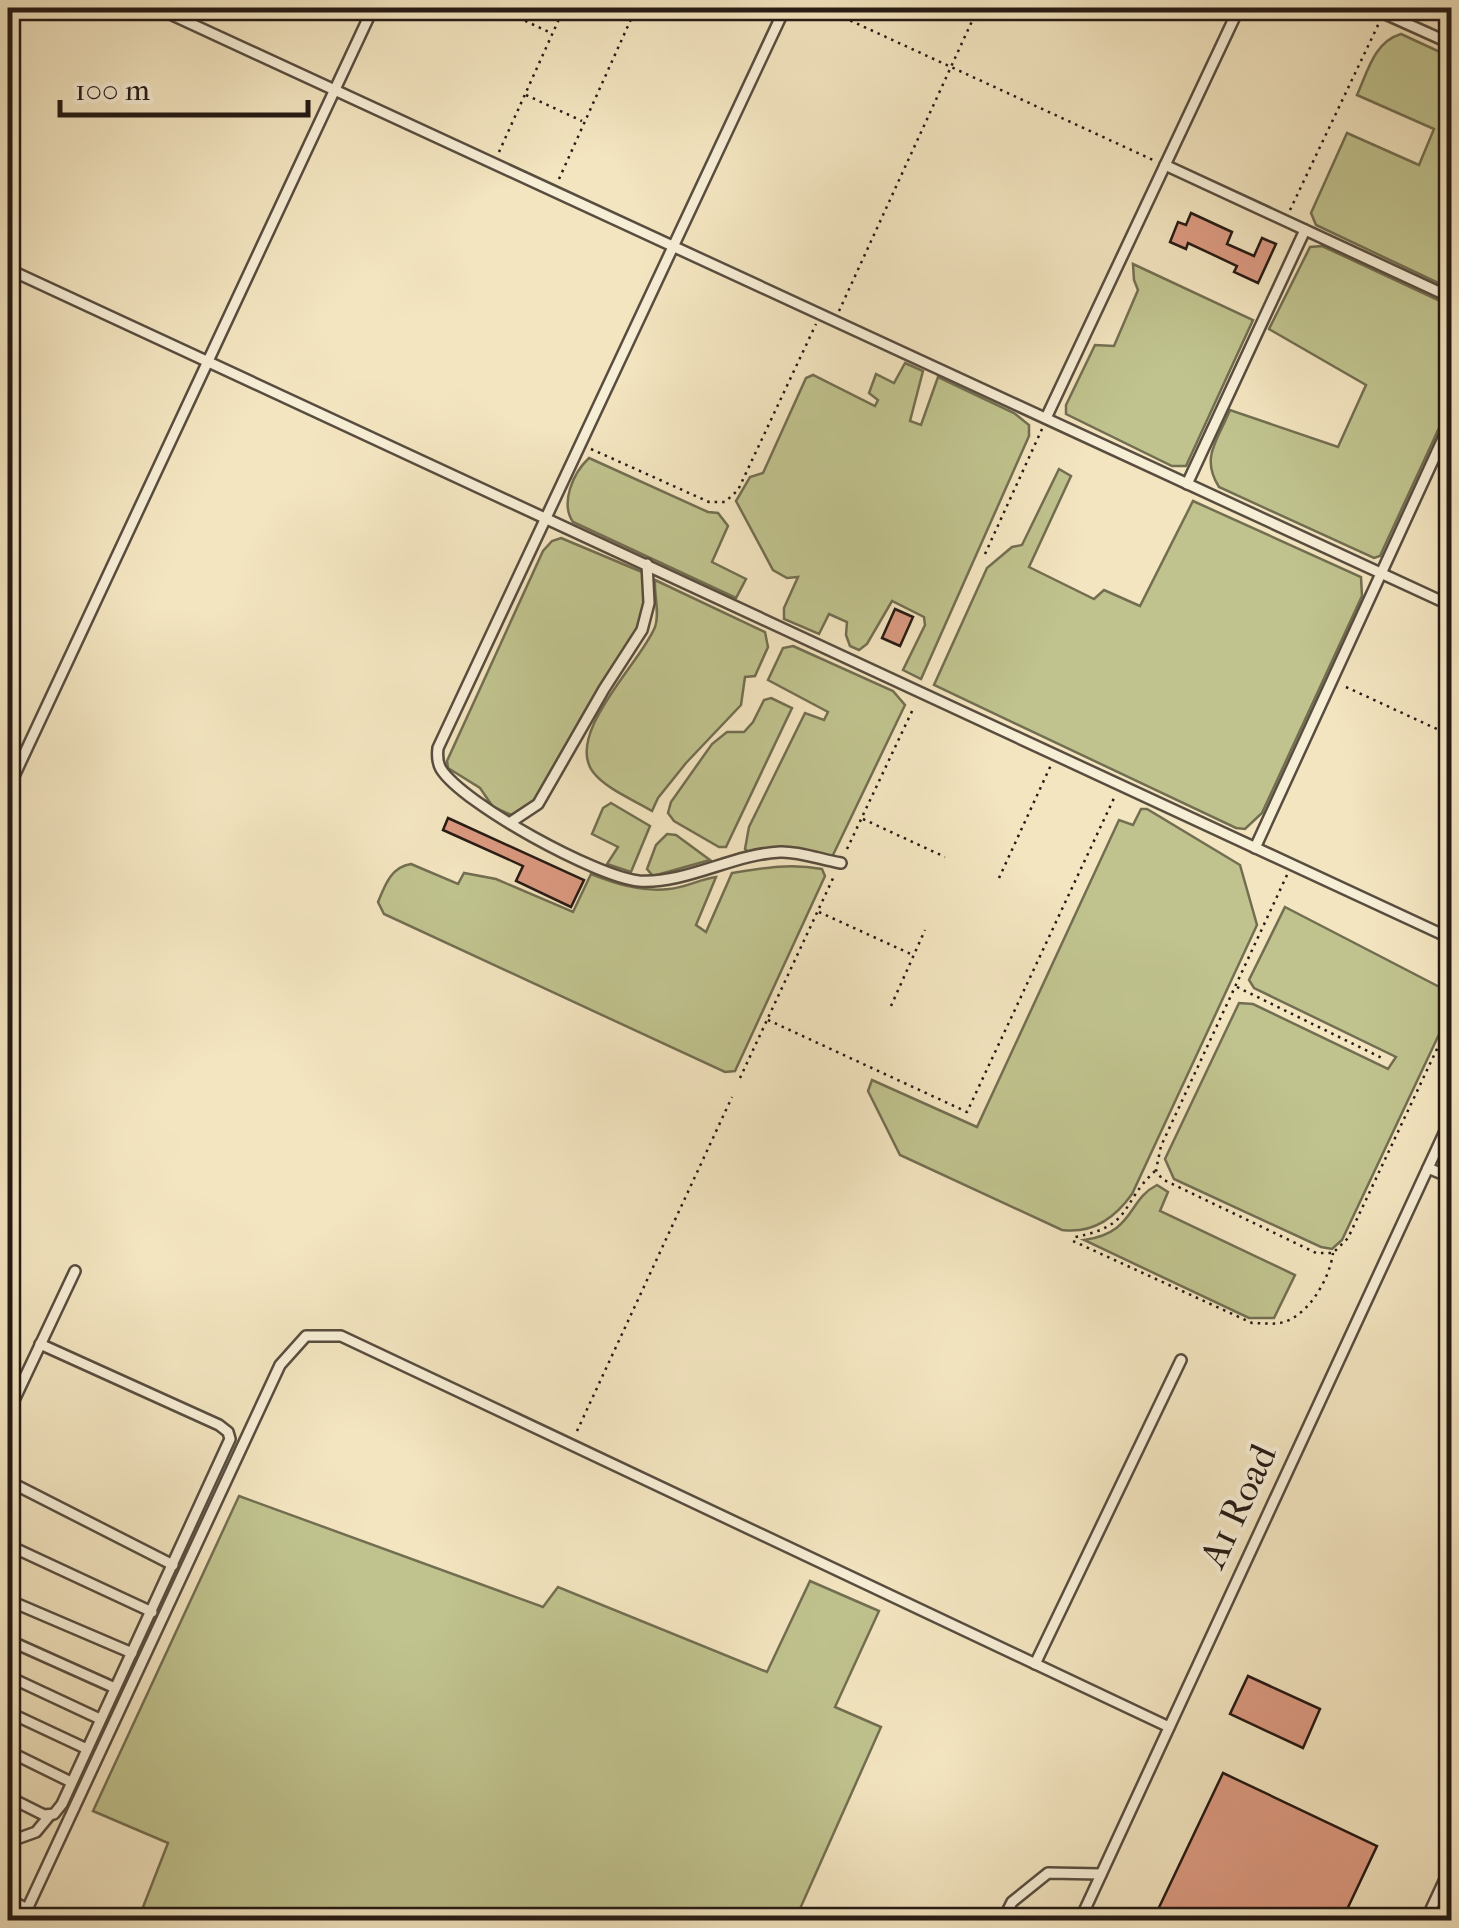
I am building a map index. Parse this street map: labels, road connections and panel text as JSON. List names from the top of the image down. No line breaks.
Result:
{"streets":{"lane":["A1 Road"]},"scale_bar":"100 m"}
